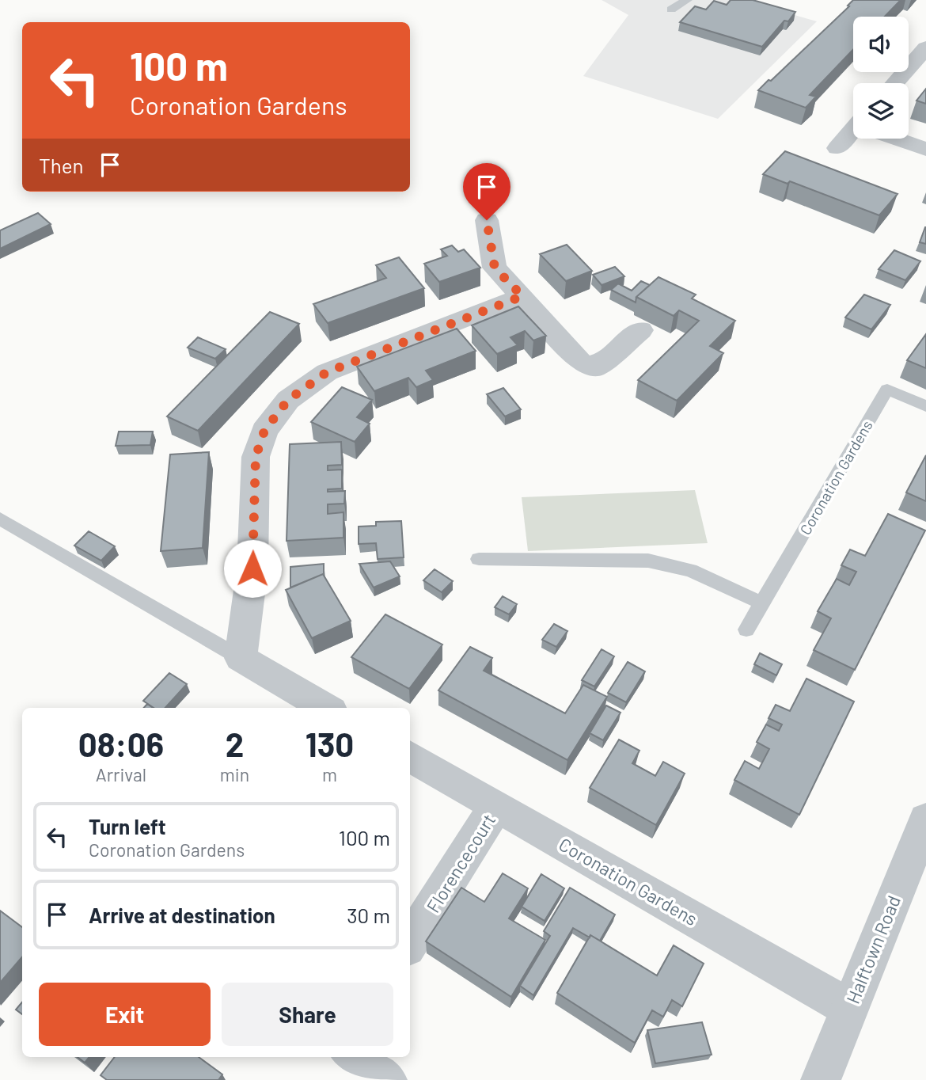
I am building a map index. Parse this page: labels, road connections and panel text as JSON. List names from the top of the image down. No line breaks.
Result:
{"streets":{"street":["Coronation Gardens","Florencecourt","Halftown Road"]},"crossings":[["Coronation Gardens","Florencecourt"],["Coronation Gardens","Halftown Road"]],"page":{"turn":["100 m","Coronation Gardens"],"then":"Then","eta":["08:06","Arrival","2","min","130","m"],"list":[{"name":"Turn left","note":"Coronation Gardens","value":"100 m"},{"name":"Arrive at destination","value":"30 m"}],"buttons":["Exit","Share"]}}
